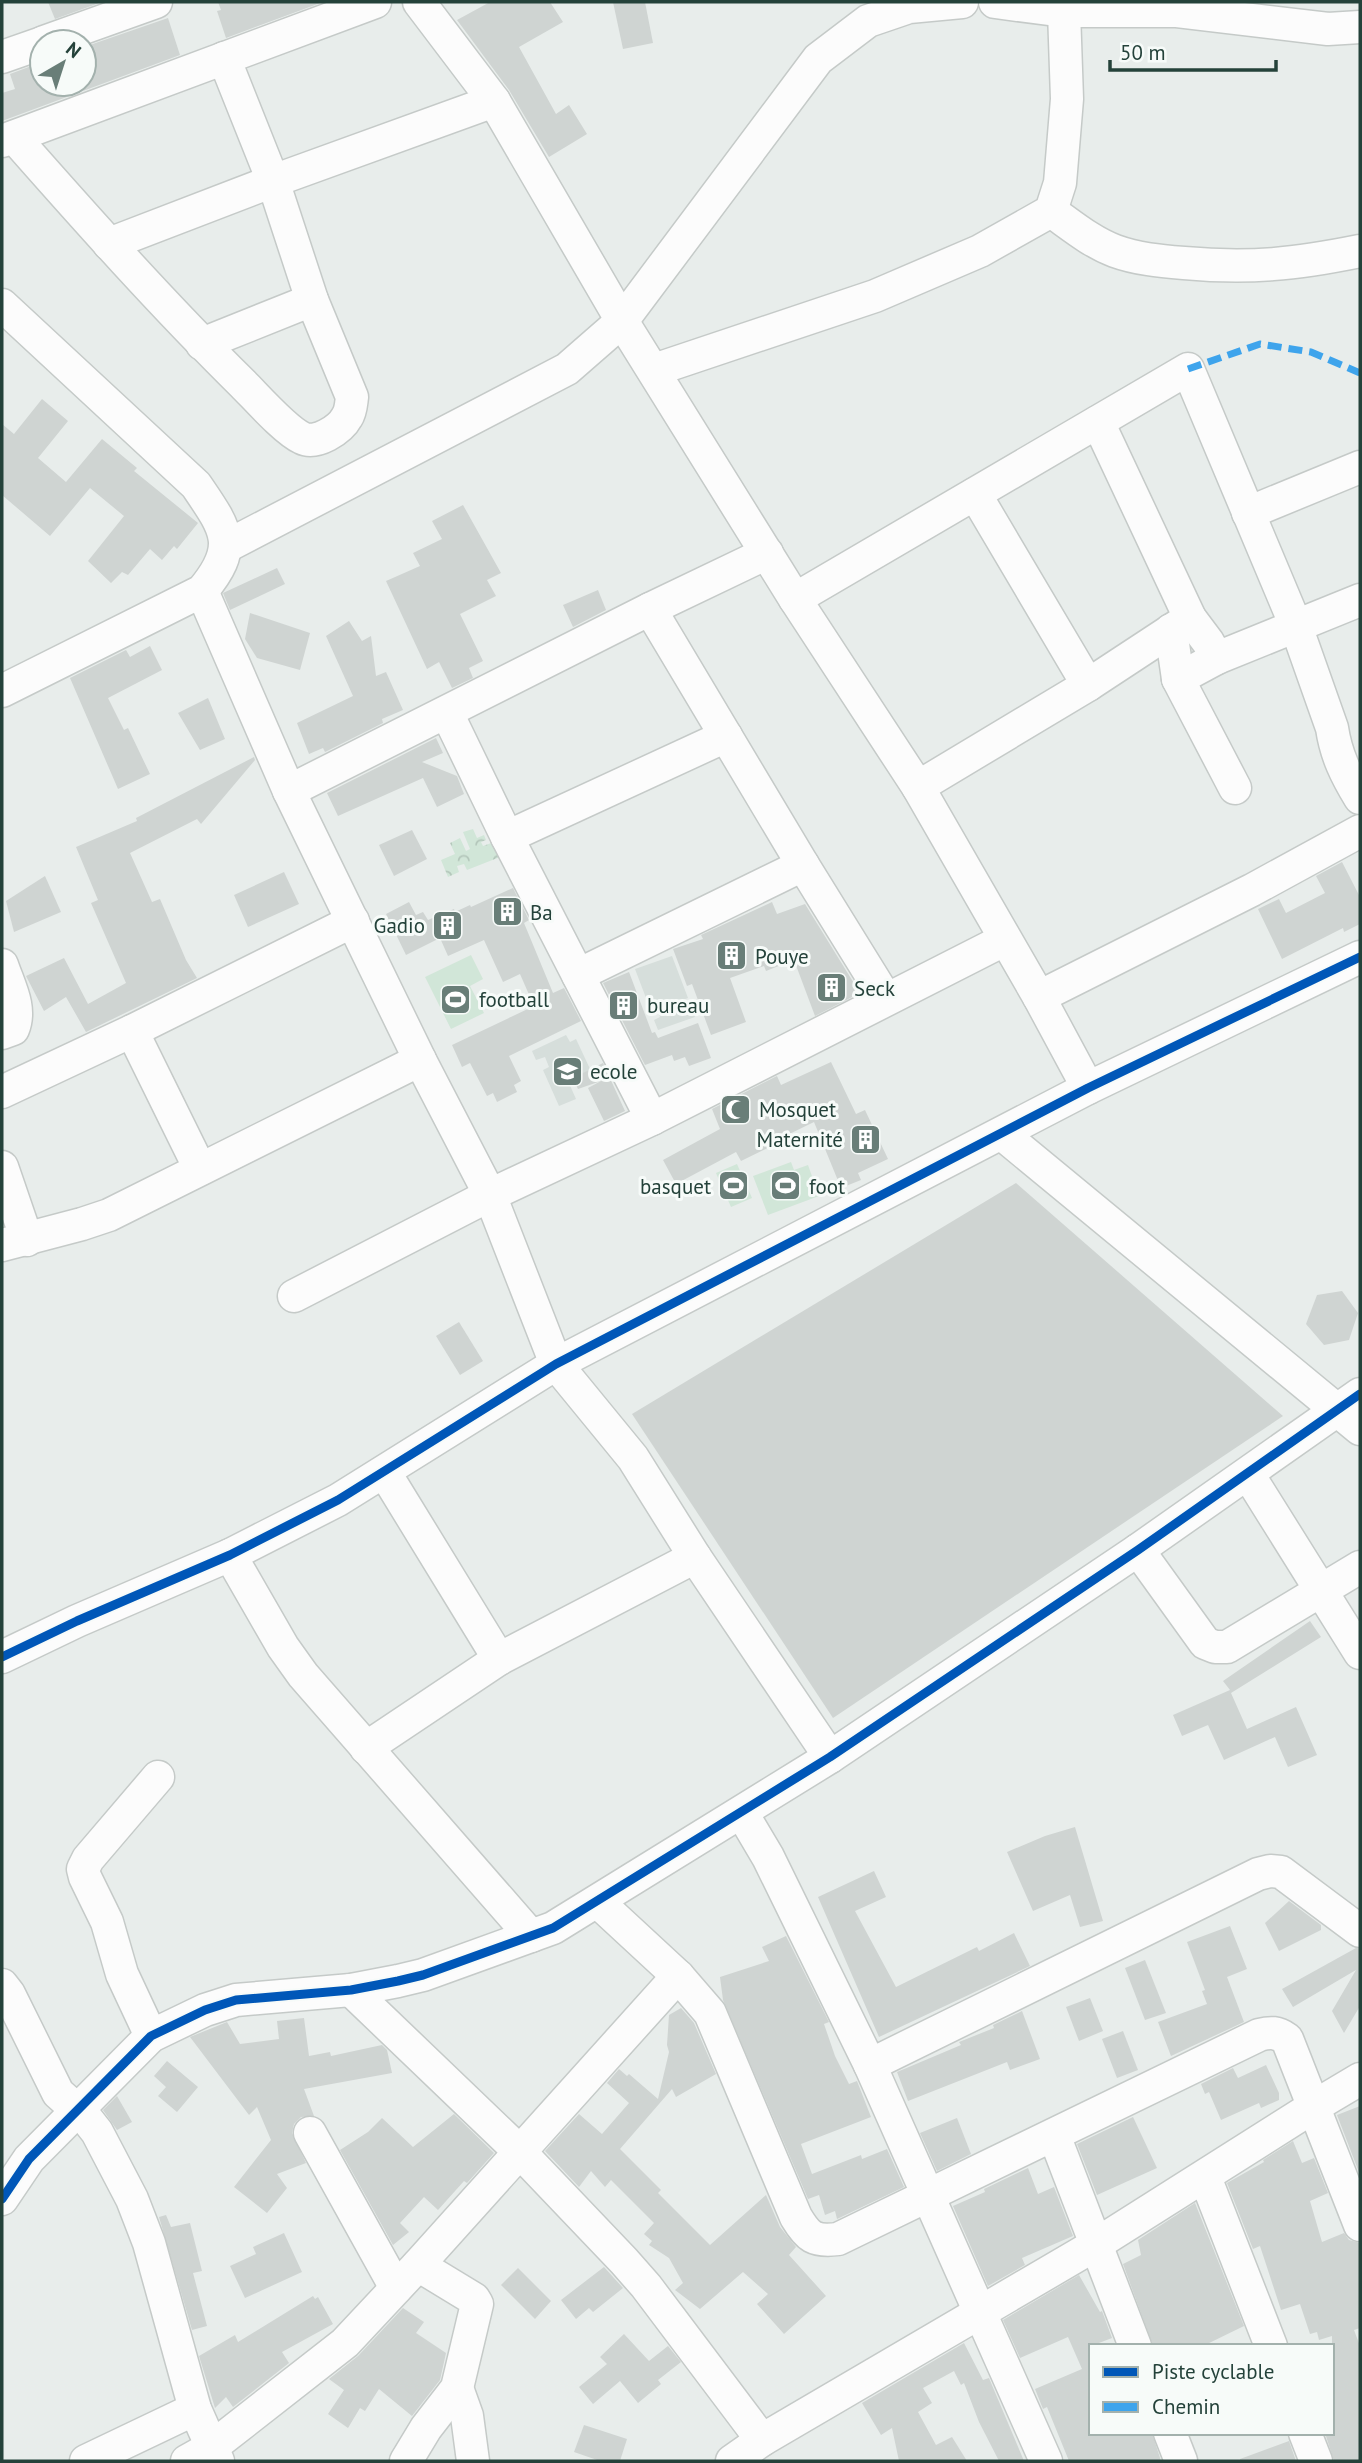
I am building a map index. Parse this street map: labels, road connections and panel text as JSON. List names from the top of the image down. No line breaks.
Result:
{"places":{"building":["Ba","Gadio","Pouye","Seck","bureau","Maternité"],"sports":["football","basquet","foot"],"school or university":["ecole"],"mosque":["Mosquet"]},"legend":["Piste cyclable","Chemin"],"scale_bar":"50 m","north":"top right"}
